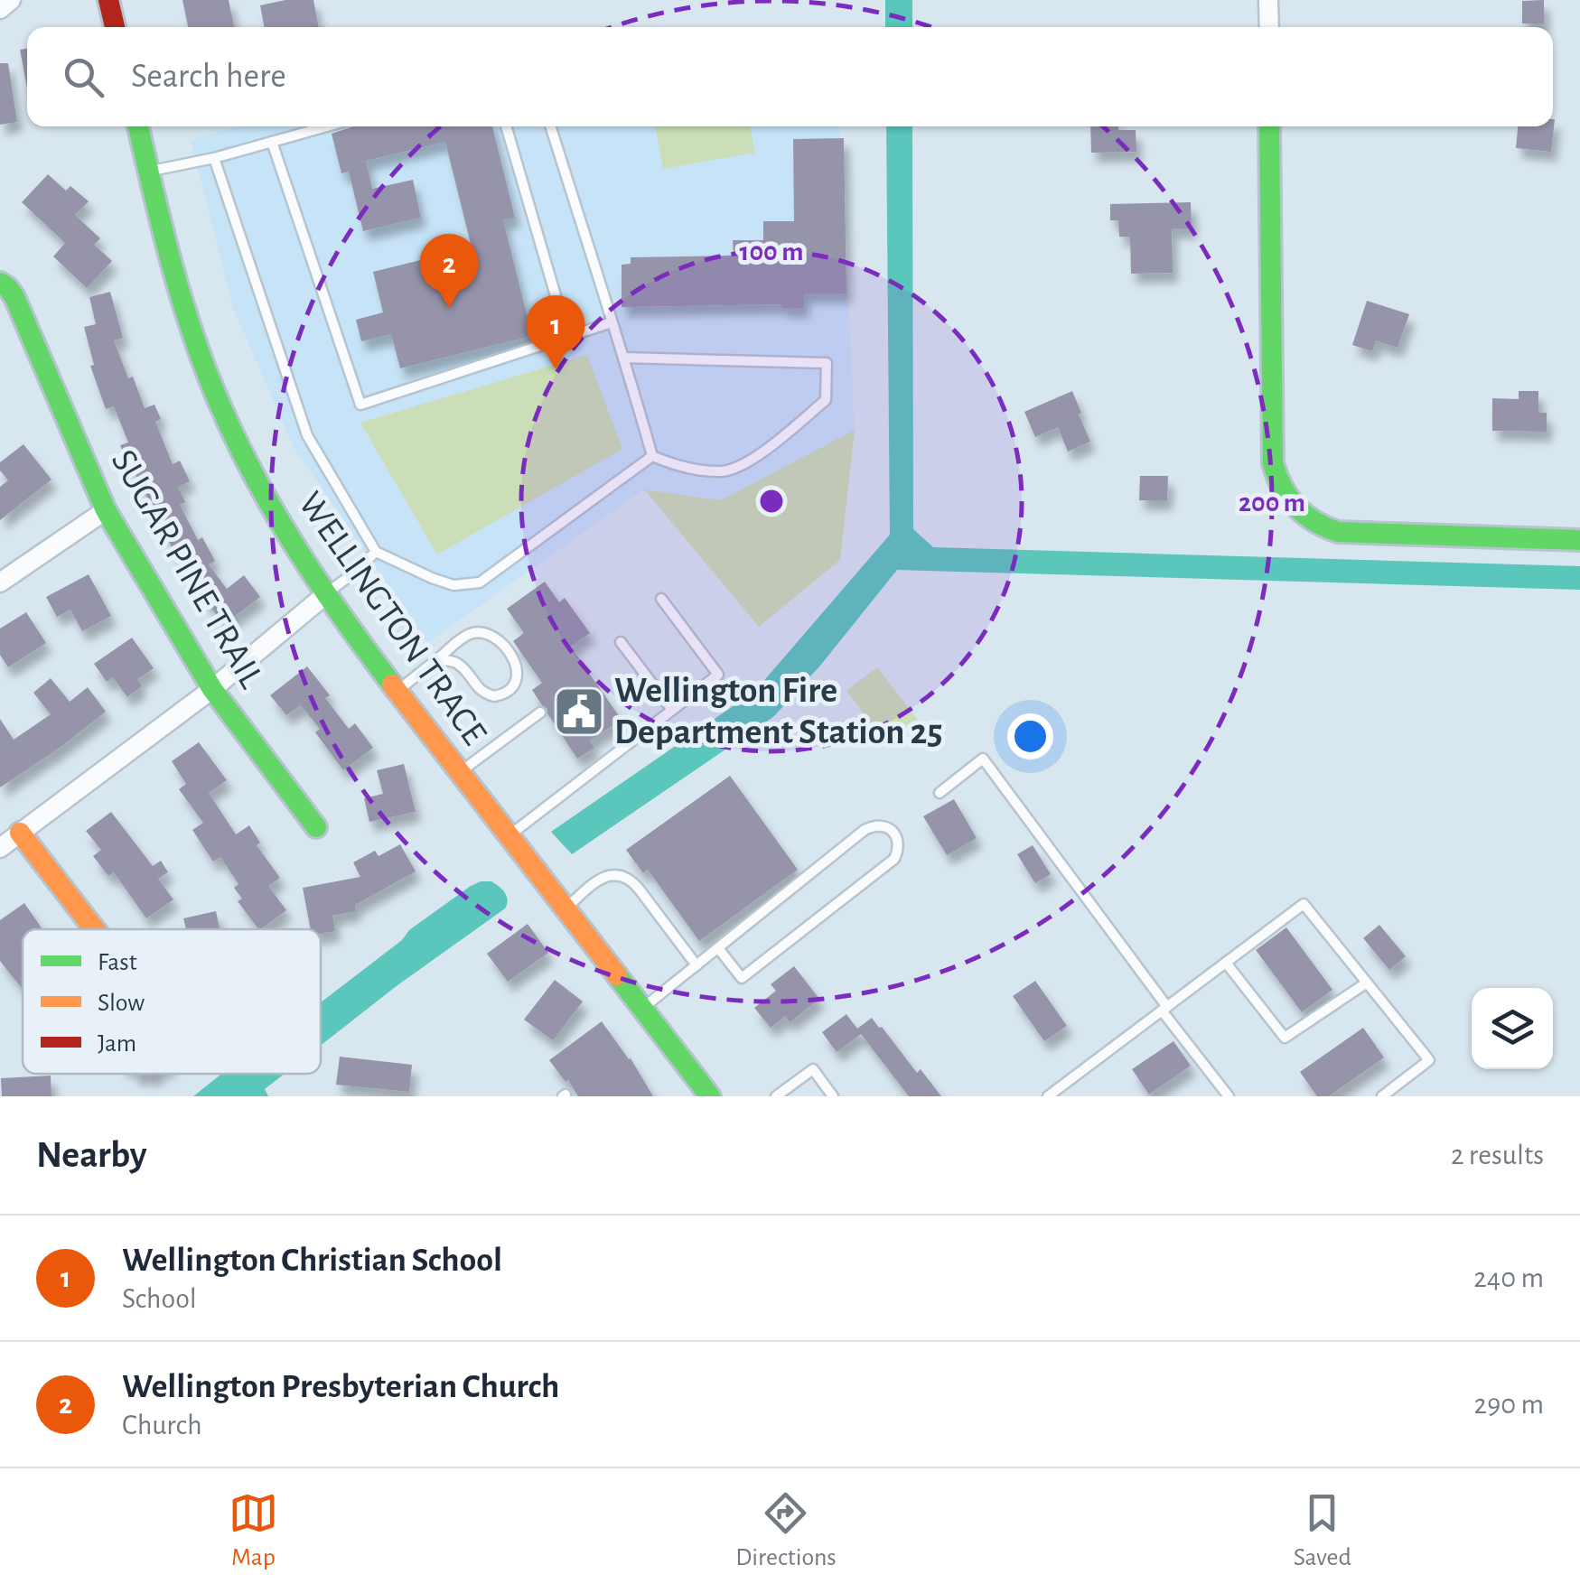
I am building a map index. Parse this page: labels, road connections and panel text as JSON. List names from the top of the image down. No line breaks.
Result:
{"streets":{"street":["SUGAR PINE TRAIL","WELLINGTON TRACE"]},"places":{"public building":["Wellington Fire Department Station 25"]},"legend":["Fast","Slow","Jam"],"page":{"search":"Search here","pins":["2","1"],"heading":["Nearby","2 results"],"list":[{"mark":"1","name":"Wellington Christian School","note":"School","value":"240 m"},{"mark":"2","name":"Wellington Presbyterian Church","note":"Church","value":"290 m"}],"nav":["Map","Directions","Saved"]},"rings":["100 m","200 m"]}
